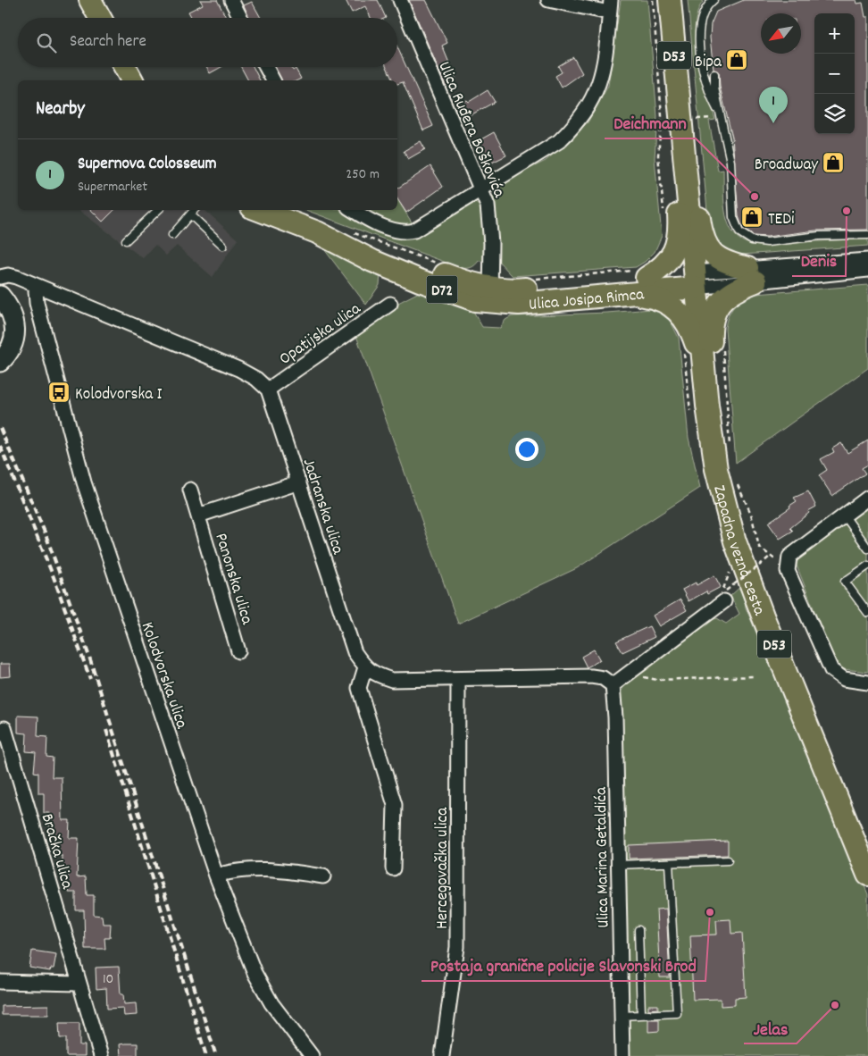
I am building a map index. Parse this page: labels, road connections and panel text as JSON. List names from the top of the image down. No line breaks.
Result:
{"streets":{"main road":["D53","D72","Ulica Josipa Rimca","Zapadna vezna cesta"],"street":["Ulica Ruđera Boškovića","Opatijska ulica","Jadranska ulica","Panonska ulica","Kolodvorska ulica","Bračka ulica","Ulica Marina Getaldića","Hercegovačka ulica"]},"crossings":[["D53","Ulica Josipa Rimca"],["D53","Zapadna vezna cesta"],["Ulica Ruđera Boškovića","Ulica Josipa Rimca"],["Ulica Josipa Rimca","Zapadna vezna cesta"],["Opatijska ulica","Jadranska ulica"],["Jadranska ulica","Panonska ulica"],["Jadranska ulica","Ulica Marina Getaldića"],["Jadranska ulica","Hercegovačka ulica"]],"places":{"shop":["Bipa","Broadway","TEDi"],"other":["Deichmann","Denis","Postaja granične policije Slavonski Brod","Jelas"],"bus stop":["Kolodvorska I"]},"house_numbers":["10"],"north":"bottom left","page":{"map_buttons":["+","−"],"search":"Search here","heading":"Nearby","pins":"1","list":[{"mark":"1","name":"Supernova Colosseum","note":"Supermarket","value":"250 m"}]}}
